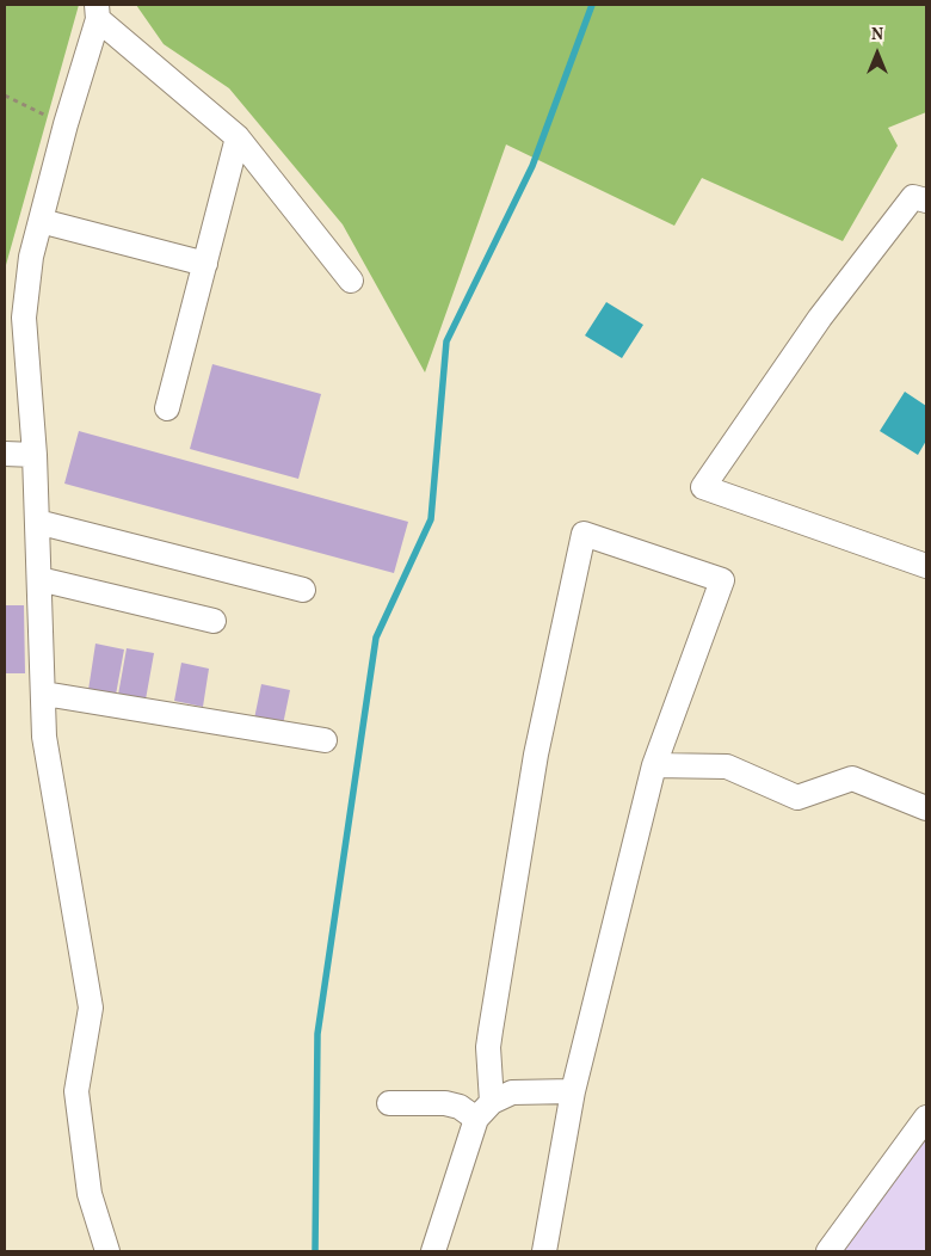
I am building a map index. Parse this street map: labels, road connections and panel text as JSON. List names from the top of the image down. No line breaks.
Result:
{"north":"top"}
